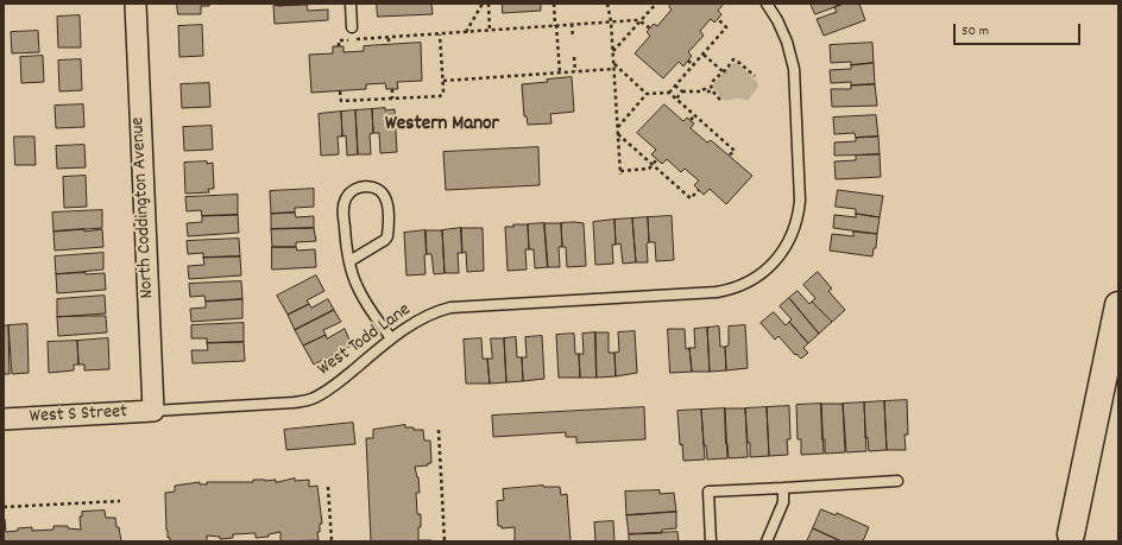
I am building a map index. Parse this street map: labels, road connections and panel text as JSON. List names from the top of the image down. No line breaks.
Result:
{"streets":{"street":["North Coddington Avenue","West S Street"],"lane":["West Todd Lane"]},"crossings":[["North Coddington Avenue","West Todd Lane"],["North Coddington Avenue","West S Street"],["West Todd Lane","West S Street"]],"districts":["Western Manor"],"scale_bar":"50 m"}
